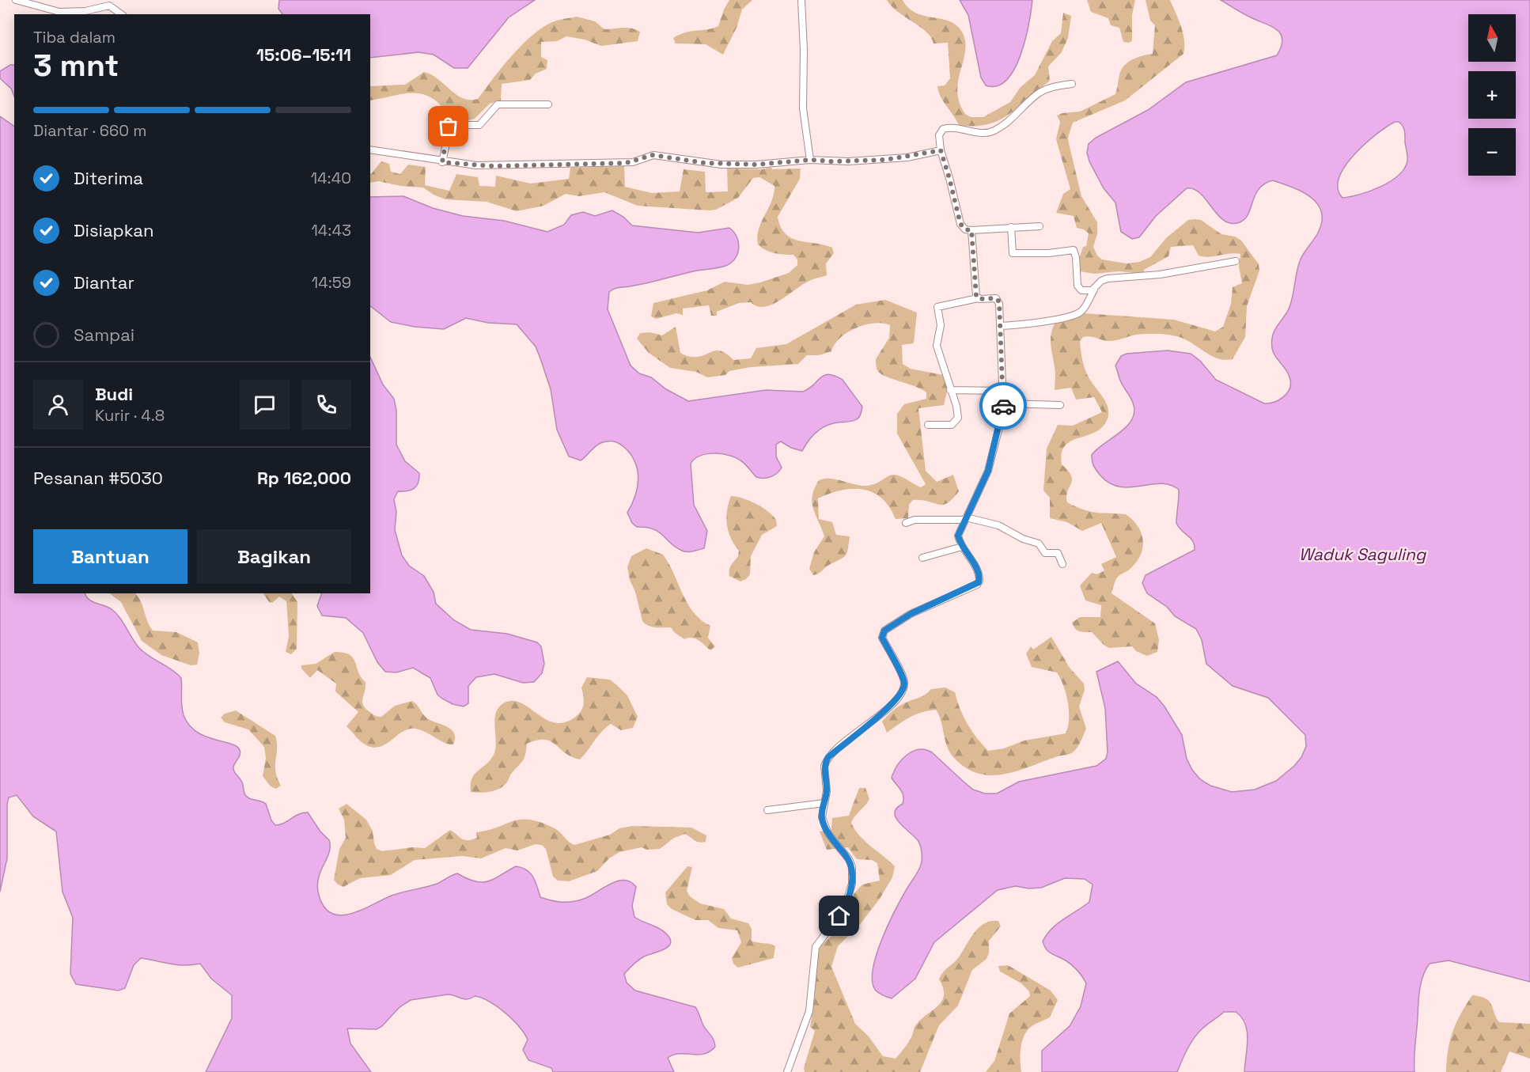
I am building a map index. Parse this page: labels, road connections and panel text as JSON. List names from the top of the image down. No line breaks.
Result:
{"water":["Waduk Saguling"],"north":"top","page":{"map_buttons":["+","−"],"heading":["3 mnt","Tiba dalam","15:06–15:11"],"panel":["Budi","Kurir · 4.8","Pesanan #5030","Rp 162,000"],"bar":"Diantar · 660 m","list":[["Diterima","14:40"],["Disiapkan","14:43"],["Diantar","14:59"],"Sampai"],"buttons":["Bantuan","Bagikan"]}}
